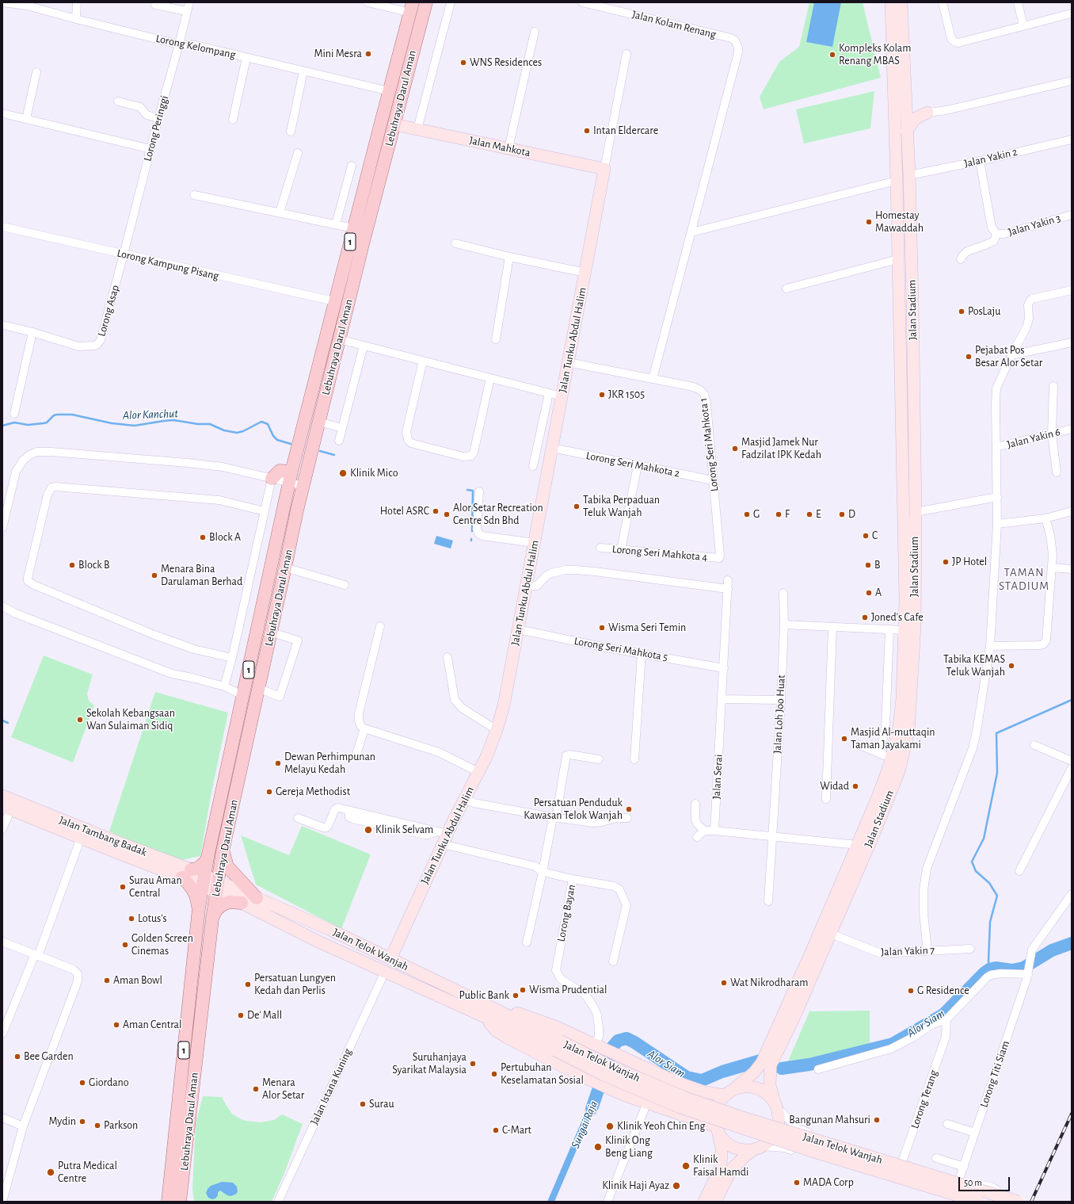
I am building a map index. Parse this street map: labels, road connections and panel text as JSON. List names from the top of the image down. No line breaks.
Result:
{"streets":{"main road":["Lebuhraya Darul Aman","Jalan Mahkota","1","Jalan Stadium","Jalan Tunku Abdul Halim","Jalan Tambang Badak","Jalan Telok Wanjah"],"street":["Jalan Kolam Renang","Lorong Kelompang","Lorong Peringgi","Jalan Yakin 2","Jalan Yakin 3","Lorong Kampung Pisang","Lorong Asap","Jalan Yakin 6","Lorong Seri Mahkota 1","Lorong Seri Mahkota 2","Lorong Seri Mahkota 4","Lorong Seri Mahkota 5","Jalan Loh Joo Huat","Jalan Serai","Lorong Bayan","Jalan Yakin 7","Lorong Titi Siam","Jalan Istana Kuning","Lorong Terang"]},"crossings":[["Lorong Kelompang","Lebuhraya Darul Aman"],["Lorong Kelompang","Lorong Peringgi"],["Lebuhraya Darul Aman","Jalan Mahkota"],["Lebuhraya Darul Aman","Lorong Kampung Pisang"],["Lebuhraya Darul Aman","Jalan Tambang Badak"],["Lebuhraya Darul Aman","Jalan Telok Wanjah"],["Lorong Peringgi","Lorong Kampung Pisang"],["Lorong Peringgi","Lorong Asap"],["Jalan Mahkota","Jalan Tunku Abdul Halim"],["Jalan Yakin 2","Jalan Yakin 3"],["Jalan Yakin 2","Jalan Stadium"],["Lorong Kampung Pisang","Lorong Asap"],["Jalan Stadium","Jalan Yakin 7"],["Jalan Tunku Abdul Halim","Lorong Seri Mahkota 1"],["Jalan Tunku Abdul Halim","Lorong Seri Mahkota 2"],["Jalan Tunku Abdul Halim","Lorong Seri Mahkota 5"],["Jalan Tunku Abdul Halim","Lorong Bayan"],["Jalan Tunku Abdul Halim","Jalan Telok Wanjah"],["Lorong Seri Mahkota 1","Lorong Seri Mahkota 2"],["Lorong Seri Mahkota 1","Lorong Seri Mahkota 4"],["Lorong Seri Mahkota 5","Jalan Serai"],["Jalan Tambang Badak","Jalan Telok Wanjah"],["Jalan Telok Wanjah","Jalan Istana Kuning"]],"districts":["TAMAN STADIUM"],"water":["Alor Kanchut","Alor Siam","Sungai Raja"],"places":["Mini Mesra","Kompleks Kolam Renang MBAS","WNS Residences","Intan Eldercare","Homestay Mawaddah","PosLaju","Pejabat Pos Besar Alor Setar","JKR 1505","Masjid Jamek Nur Fadzilat IPK Kedah","Klinik Mico","Tabika Perpaduan Teluk Wanjah","Hotel ASRC","Alor Setar Recreation Centre Sdn Bhd","G","F","E","D","C","Block A","JP Hotel","Block B","B","Menara Bina Darulaman Berhad","A","Joned's Cafe","Wisma Seri Temin","Tabika KEMAS Teluk Wanjah","Sekolah Kebangsaan Wan Sulaiman Sidiq","Masjid Al-muttaqin Taman Jayakami","Dewan Perhimpunan Melayu Kedah","Widad","Gereja Methodist","Persatuan Penduduk Kawasan Telok Wanjah","Klinik Selvam","Surau Aman Central","Lotus's","Golden Screen Cinemas","Aman Bowl","Wat Nikrodharam","Persatuan Lungyen Kedah dan Perlis","Wisma Prudential","G Residence","Public Bank","De' Mall","Aman Central","Bee Garden","Suruhanjaya Syarikat Malaysia","Pertubuhan Keselamatan Sosial","Giordano","Menara Alor Setar","Surau","Bangunan Mahsuri","Mydin","Parkson","Klinik Yeoh Chin Eng","C-Mart","Klinik Ong Beng Liang","Klinik Faisal Hamdi","Putra Medical Centre","MADA Corp","Klinik Haji Ayaz"],"scale_bar":"50 m"}
